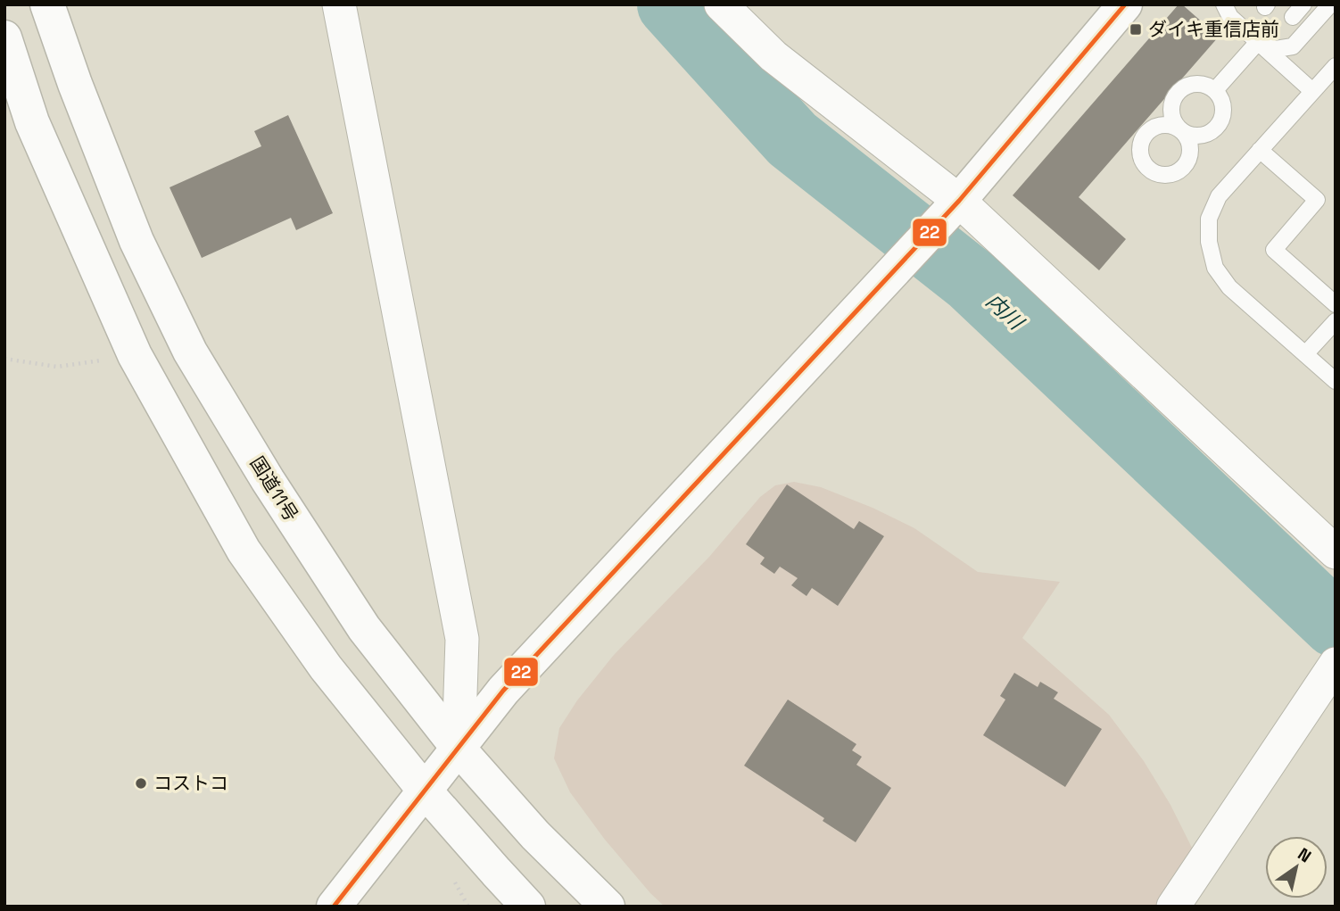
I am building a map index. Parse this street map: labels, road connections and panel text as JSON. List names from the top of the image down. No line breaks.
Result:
{"streets":{"main road":["国道11号"]},"water":["内川"],"places":{"transit":["ダイキ重信店前"],"other":["コストコ"]},"lines":["transit line 22"],"north":"top right"}
